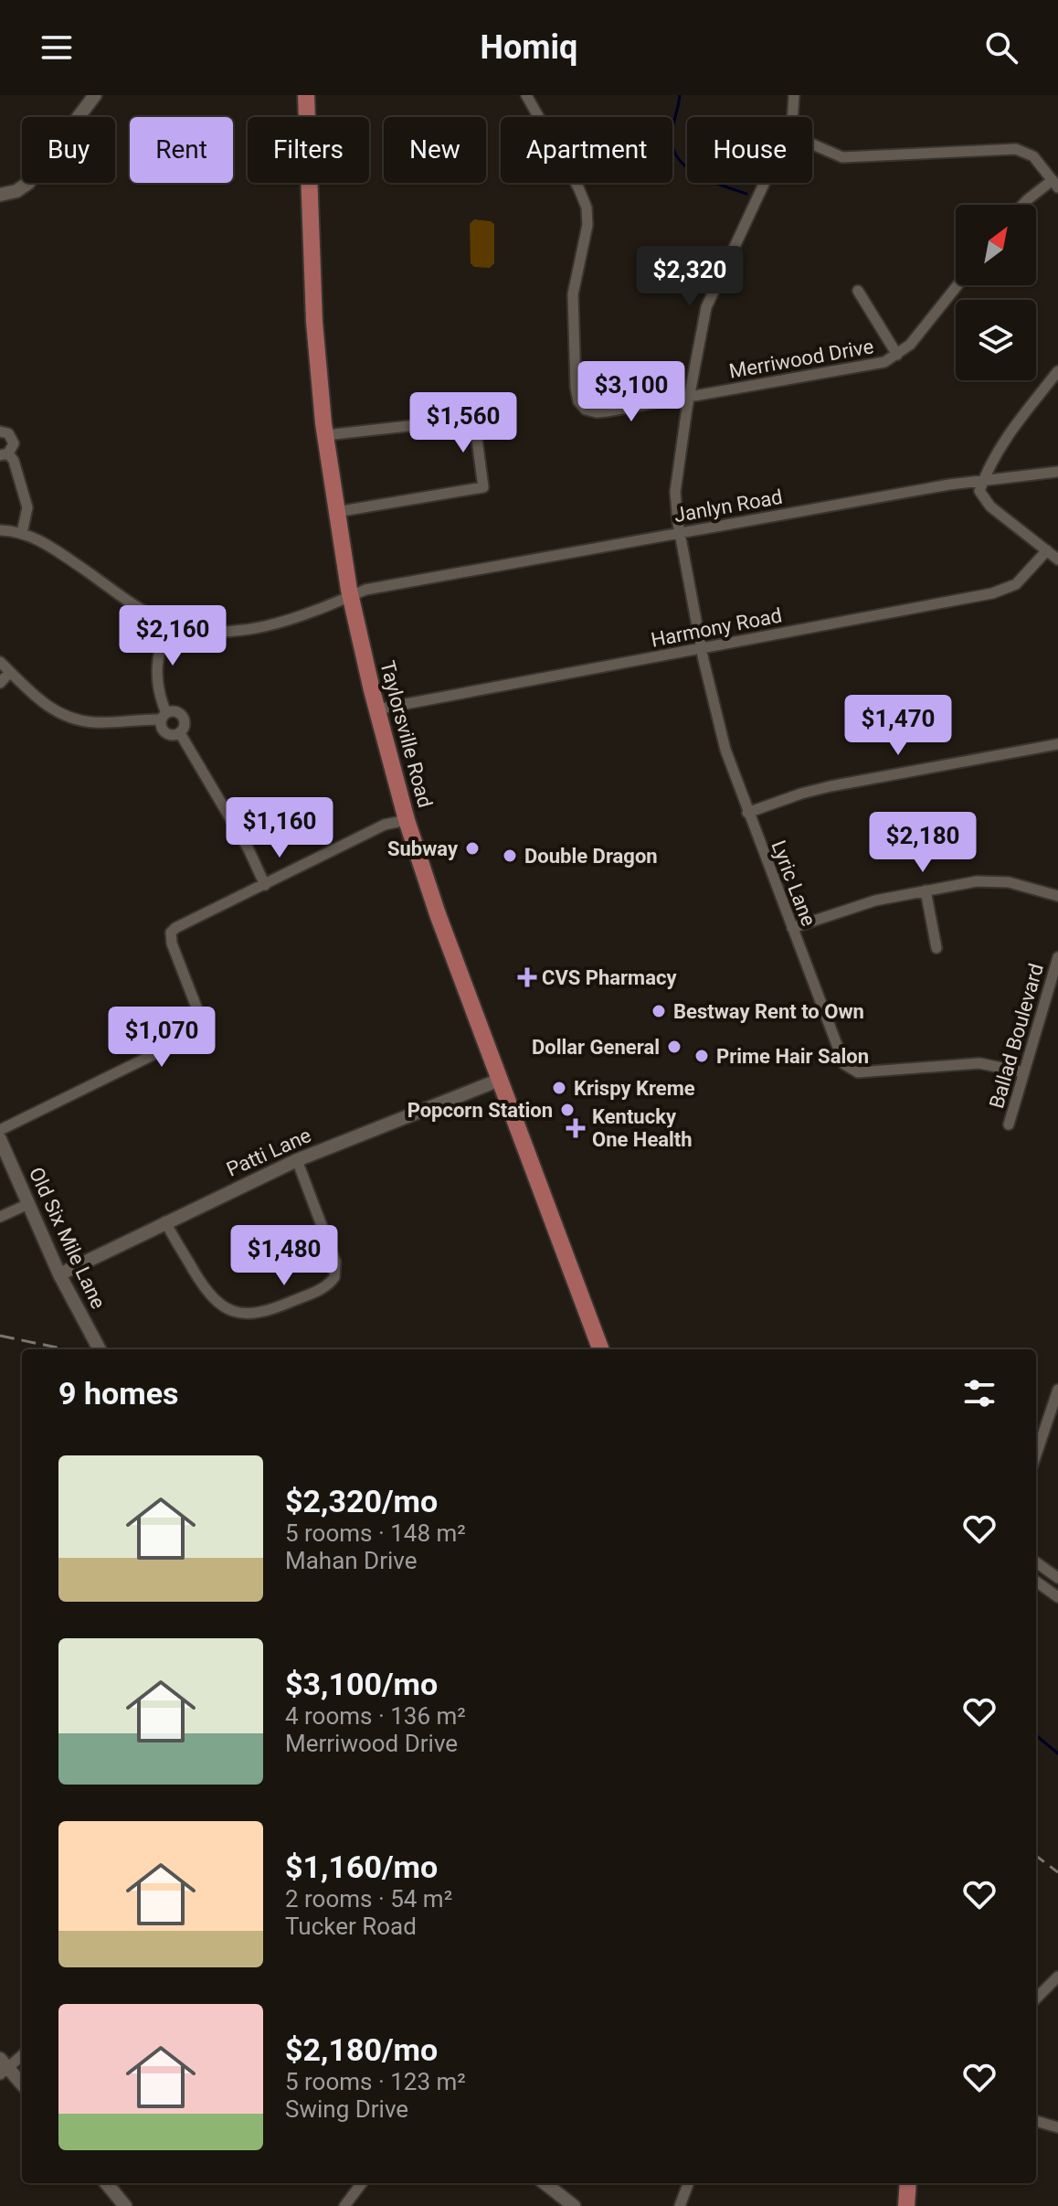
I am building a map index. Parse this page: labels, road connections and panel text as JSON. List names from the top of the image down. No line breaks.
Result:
{"streets":{"main road":["Taylorsville Road"],"street":["Merriwood Drive","Janlyn Road","Harmony Road","Lyric Lane","Ballad Boulevard","Patti Lane","Old Six Mile Lane"]},"crossings":[["Merriwood Drive","Lyric Lane"],["Janlyn Road","Taylorsville Road"],["Janlyn Road","Lyric Lane"],["Harmony Road","Taylorsville Road"],["Harmony Road","Lyric Lane"],["Taylorsville Road","Patti Lane"],["Lyric Lane","Ballad Boulevard"],["Patti Lane","Old Six Mile Lane"]],"places":{"other":["Subway","Double Dragon","Bestway Rent to Own","Dollar General","Prime Hair Salon","Krispy Kreme","Popcorn Station"],"health":["CVS Pharmacy","Kentucky One Health"]},"north":"top right","page":{"header":"Homiq","chip":["Buy","Rent","Filters","New","Apartment","House"],"price":["$2,320","$3,100","$1,560","$2,160","$1,470","$1,160","$2,180","$1,070","$1,480"],"heading":"9 homes","list":[{"name":"$2,320/mo","note":"5 rooms · 148 m² · Mahan Drive"},{"name":"$3,100/mo","note":"4 rooms · 136 m² · Merriwood Drive"},{"name":"$1,160/mo","note":"2 rooms · 54 m² · Tucker Road"},{"name":"$2,180/mo","note":"5 rooms · 123 m² · Swing Drive"}]}}
